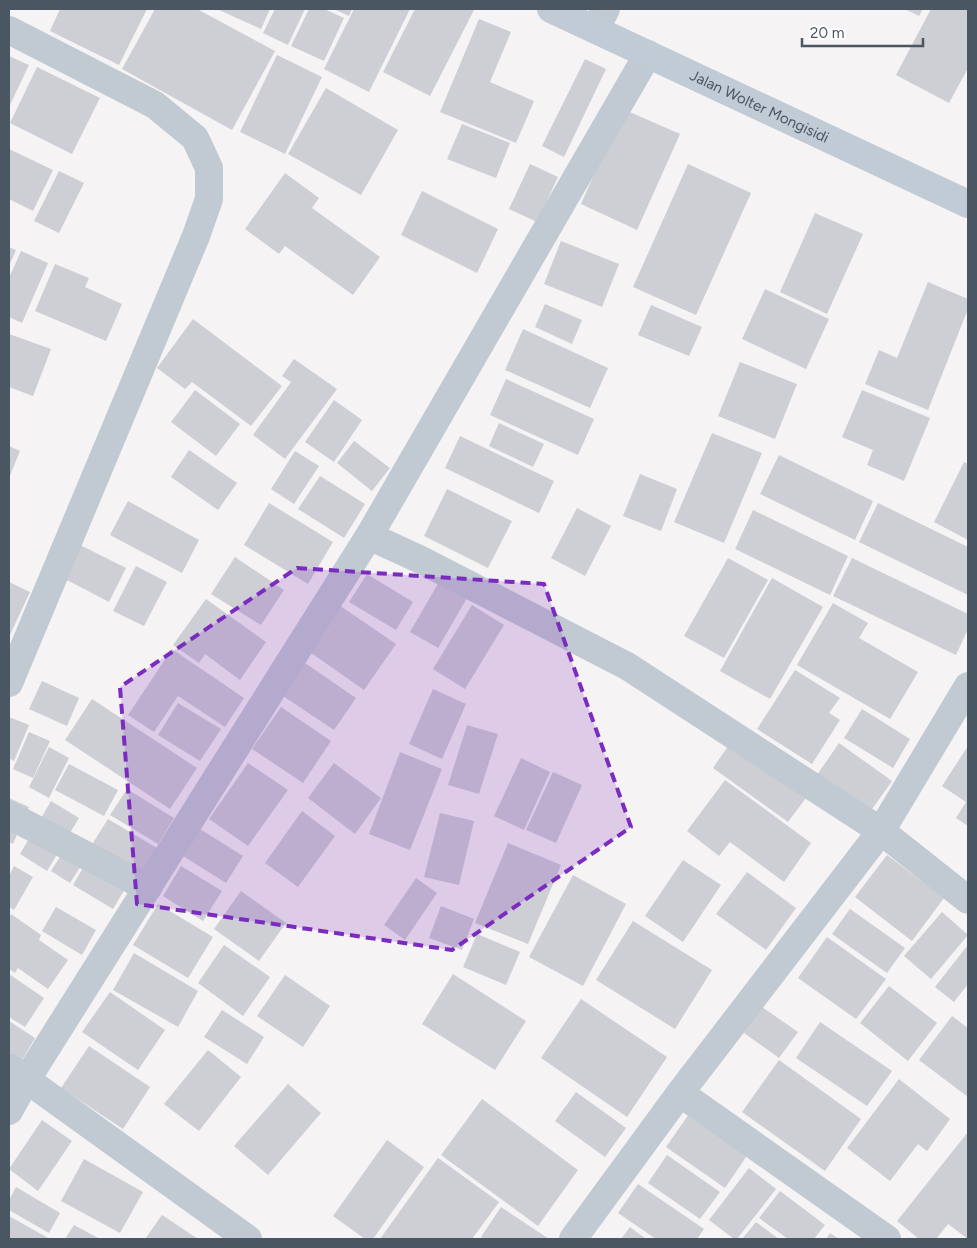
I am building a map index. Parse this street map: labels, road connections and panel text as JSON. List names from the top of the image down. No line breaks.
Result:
{"streets":{"street":["Jalan Wolter Mongisidi"]},"scale_bar":"20 m"}
